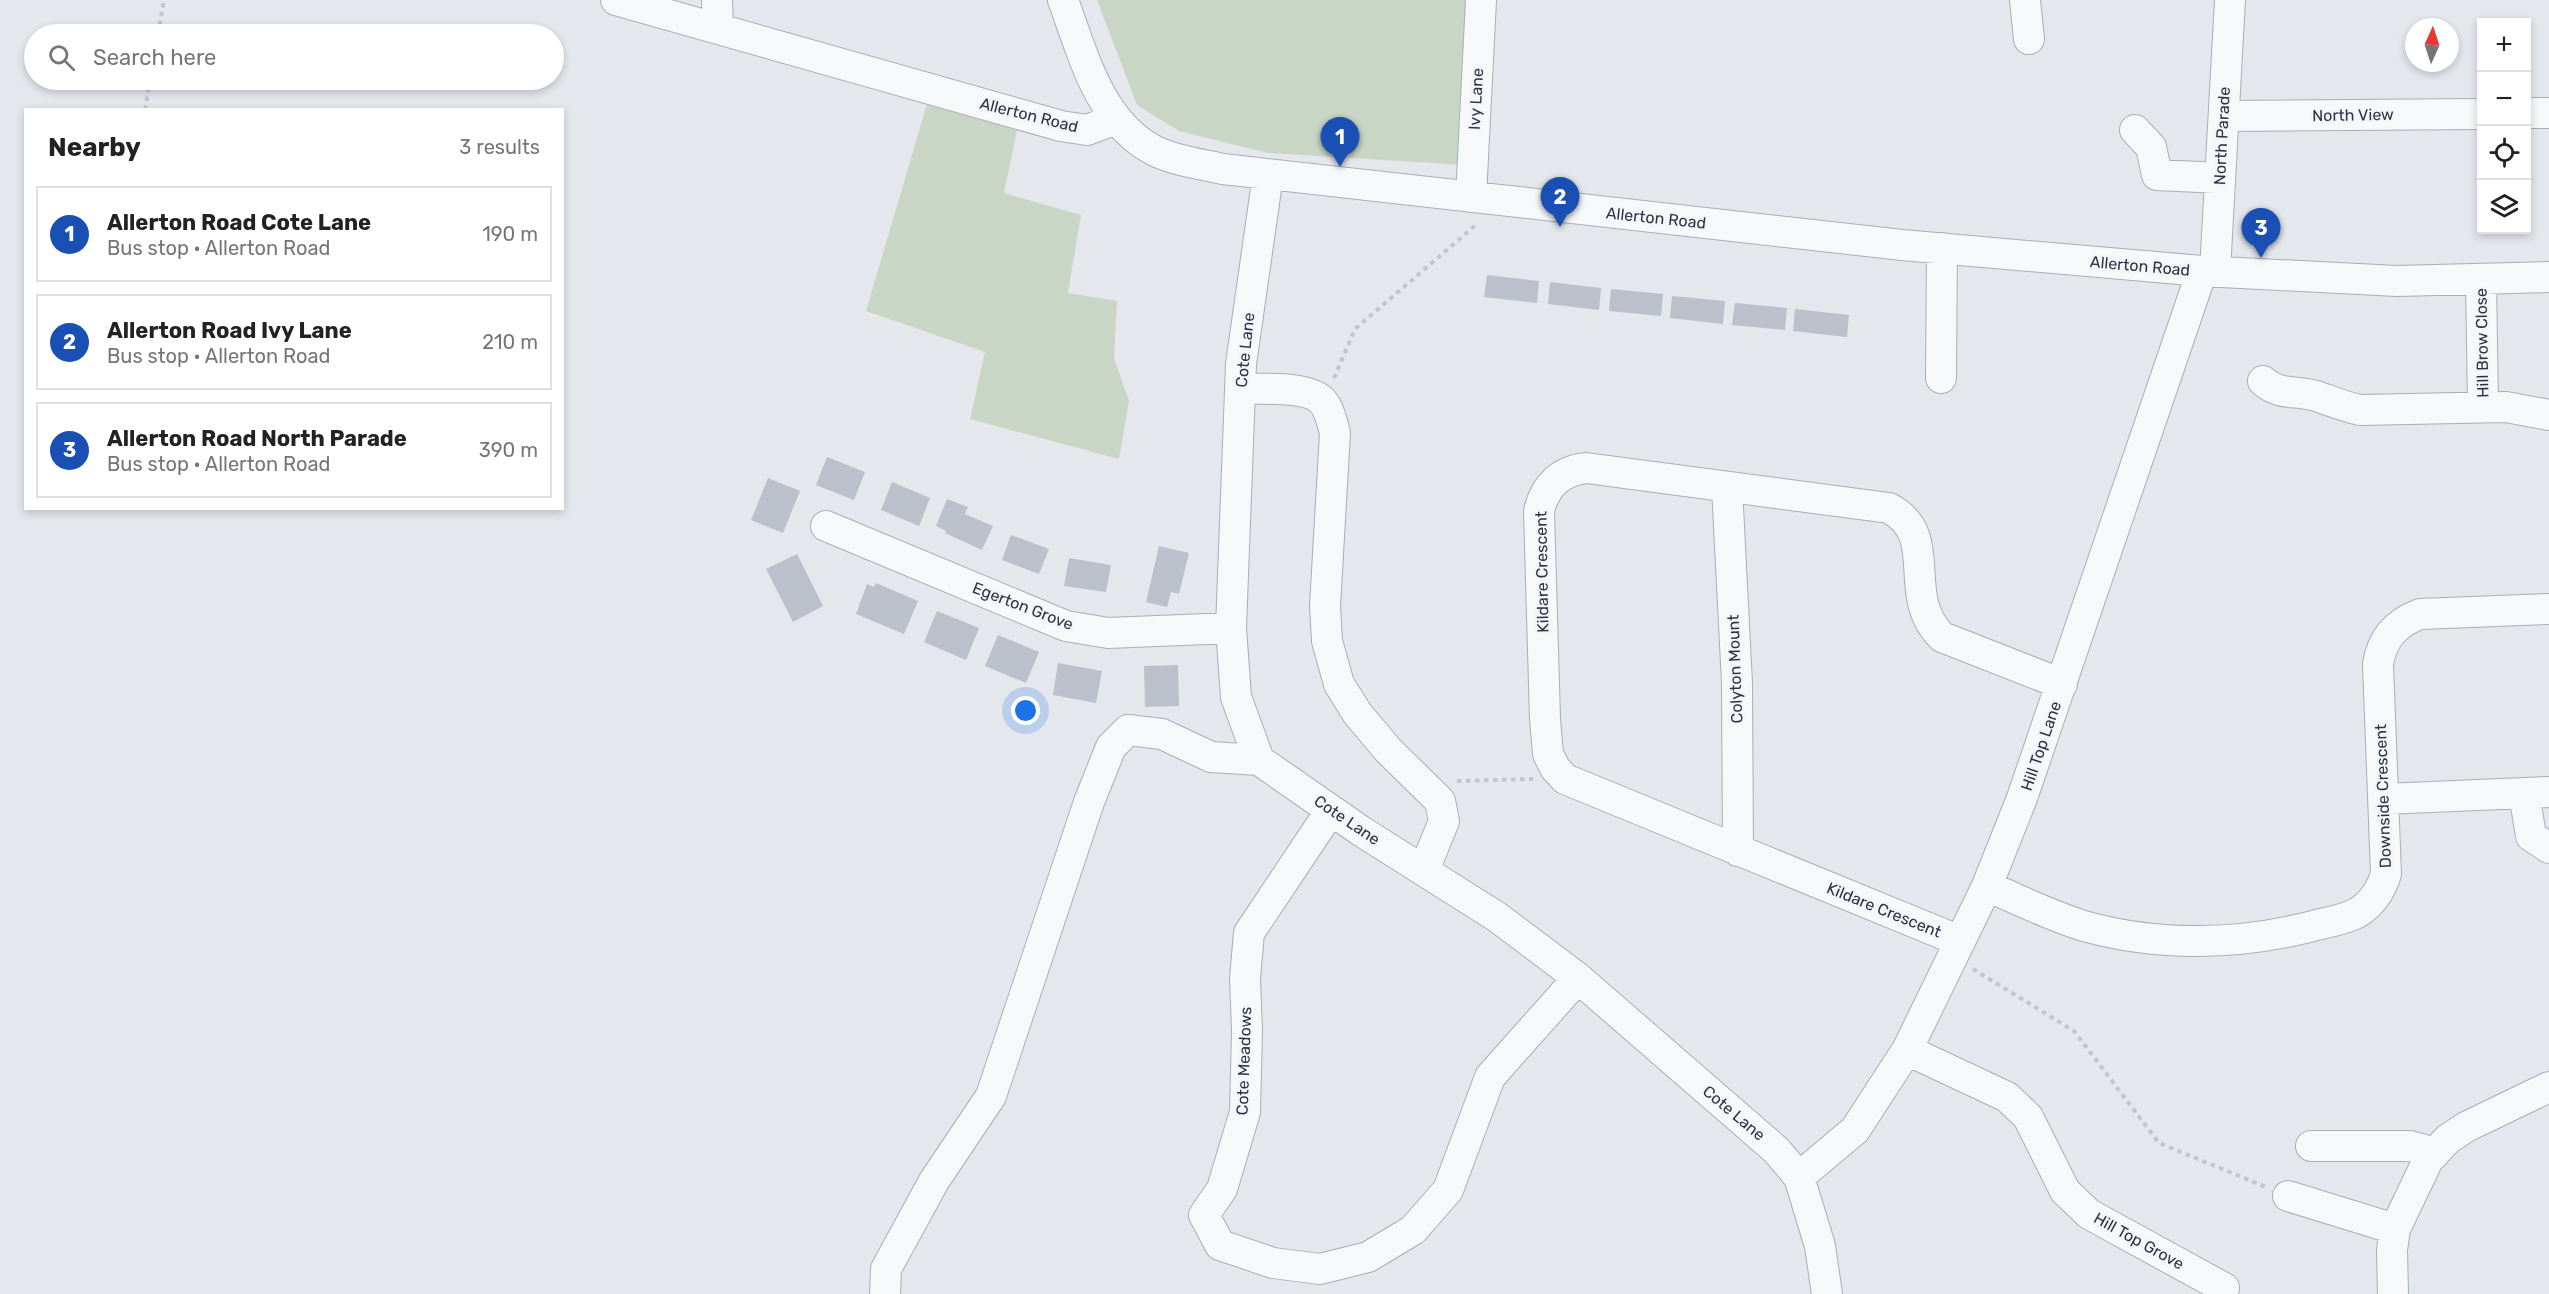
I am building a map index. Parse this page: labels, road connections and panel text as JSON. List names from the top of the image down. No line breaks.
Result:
{"streets":{"street":["Ivy Lane","Allerton Road","North View","North Parade","Hill Brow Close","Cote Lane","Kildare Crescent","Egerton Grove","Colyton Mount","Hill Top Lane","Downside Crescent","Cote Meadows","Hill Top Grove"]},"crossings":[["Ivy Lane","Allerton Road"],["Allerton Road","North Parade"],["Allerton Road","Hill Brow Close"],["Allerton Road","Cote Lane"],["Allerton Road","Hill Top Lane"],["North View","North Parade"],["North Parade","Hill Top Lane"],["Cote Lane","Egerton Grove"],["Cote Lane","Hill Top Lane"],["Cote Lane","Cote Meadows"],["Kildare Crescent","Colyton Mount"],["Kildare Crescent","Hill Top Lane"],["Hill Top Lane","Downside Crescent"],["Hill Top Lane","Hill Top Grove"]],"north":"top","page":{"map_buttons":["+","−"],"search":"Search here","heading":["Nearby","3 results"],"pins":["1","2","3"],"list":[{"mark":"1","name":"Allerton Road Cote Lane","note":"Bus stop · Allerton Road","value":"190 m"},{"mark":"2","name":"Allerton Road Ivy Lane","note":"Bus stop · Allerton Road","value":"210 m"},{"mark":"3","name":"Allerton Road North Parade","note":"Bus stop · Allerton Road","value":"390 m"}]}}
